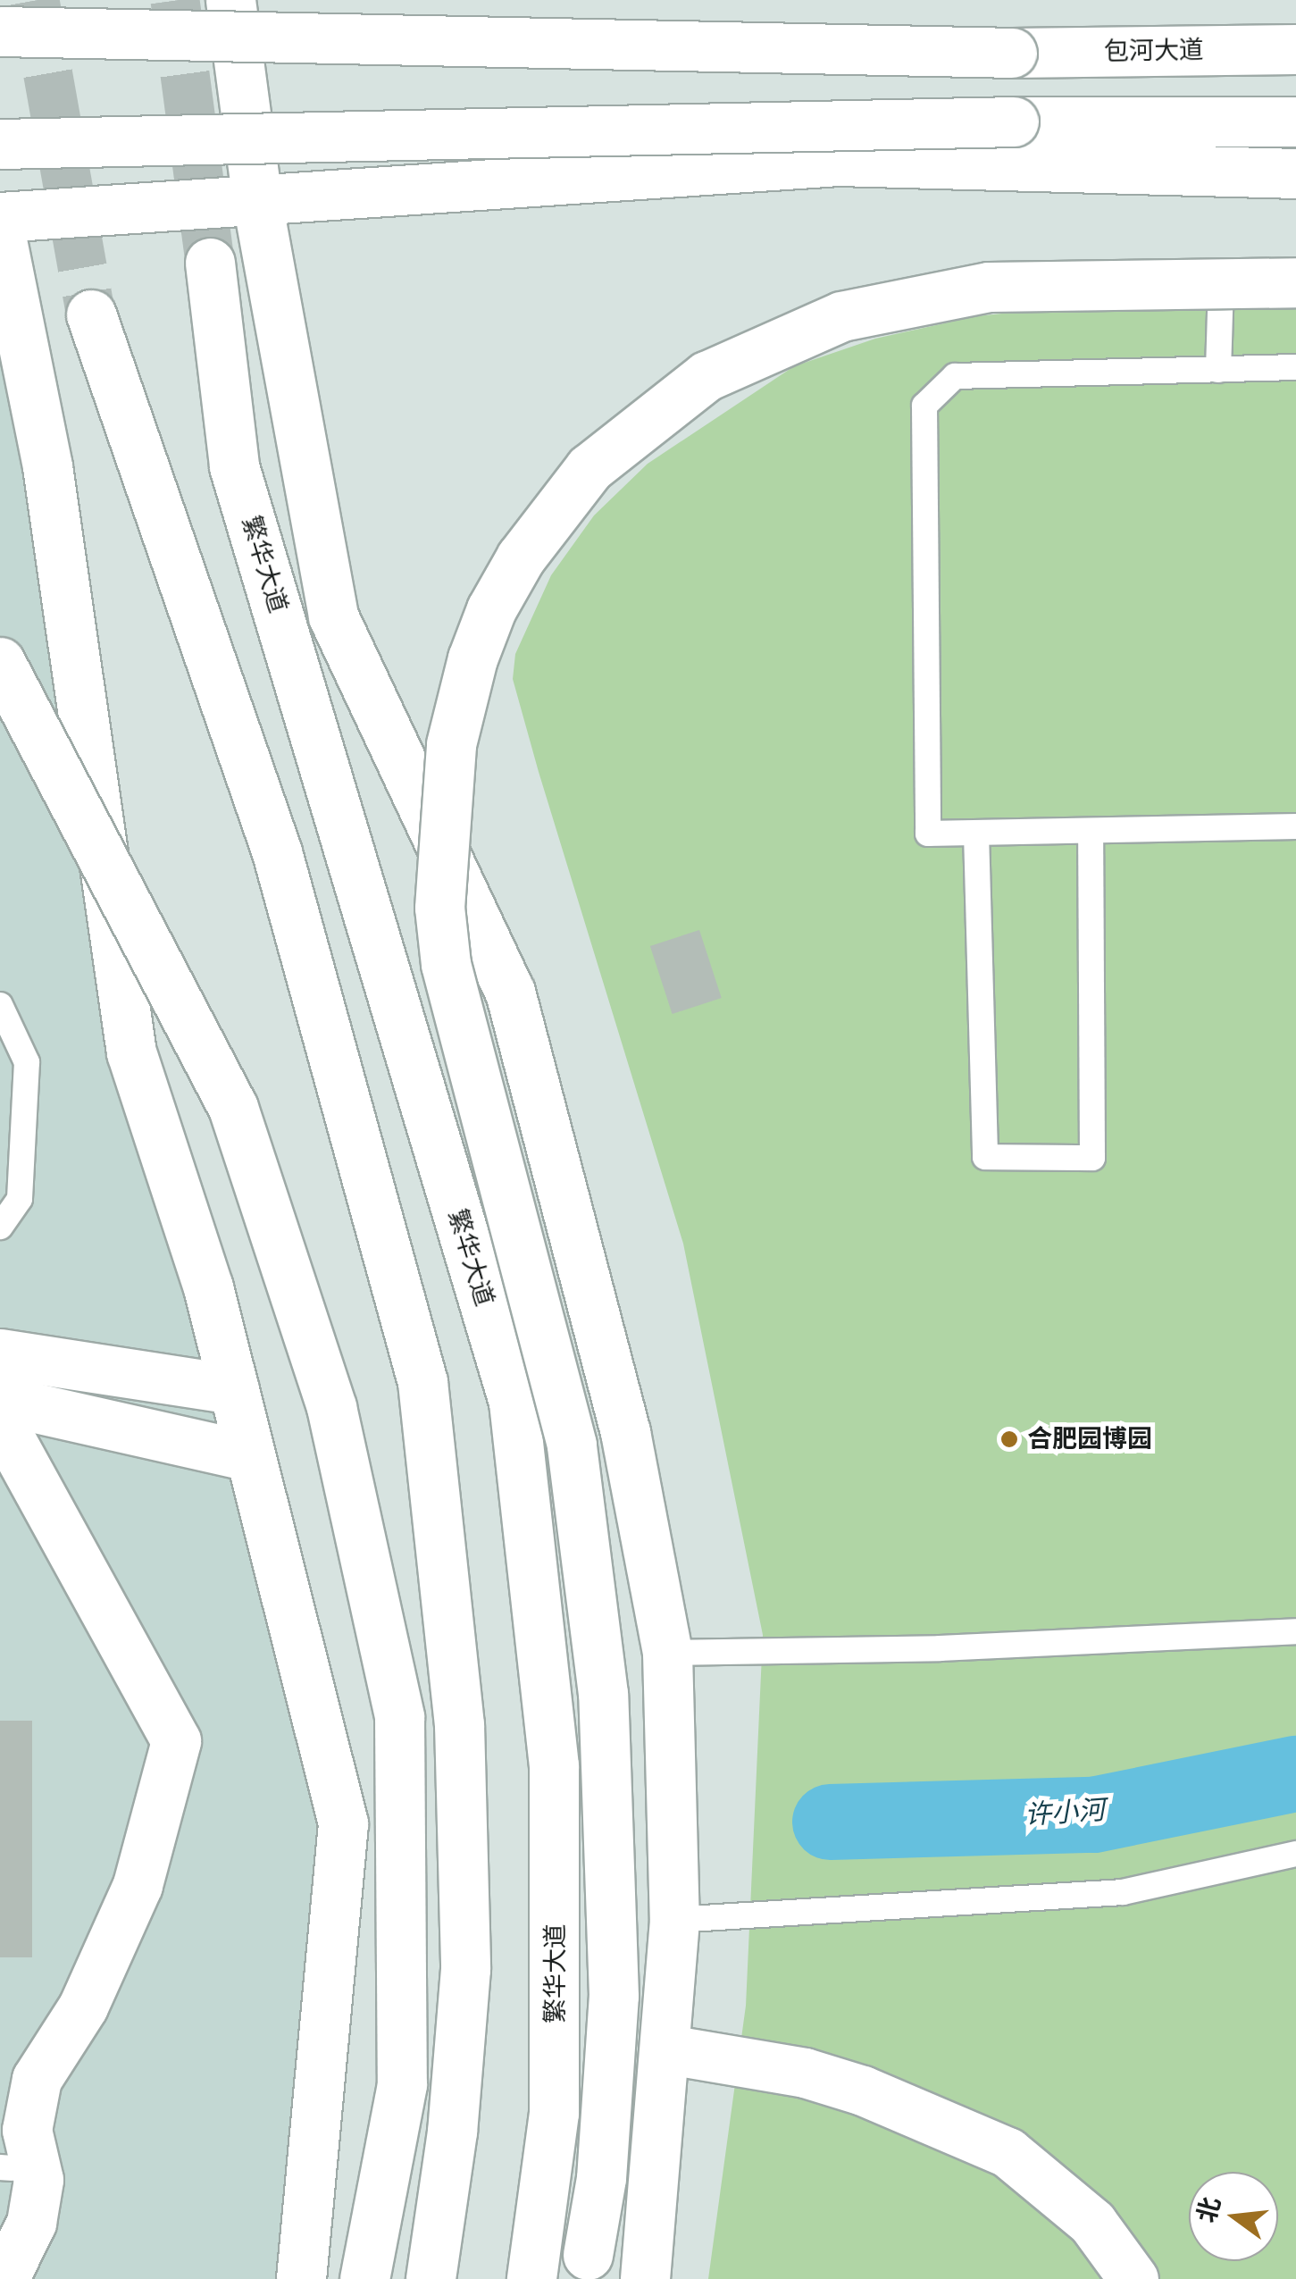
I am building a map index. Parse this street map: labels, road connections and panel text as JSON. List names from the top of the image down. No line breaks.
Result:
{"streets":{"main road":["包河大道","繁华大道"]},"water":["许小河"],"places":["合肥园博园"],"north":"left"}
